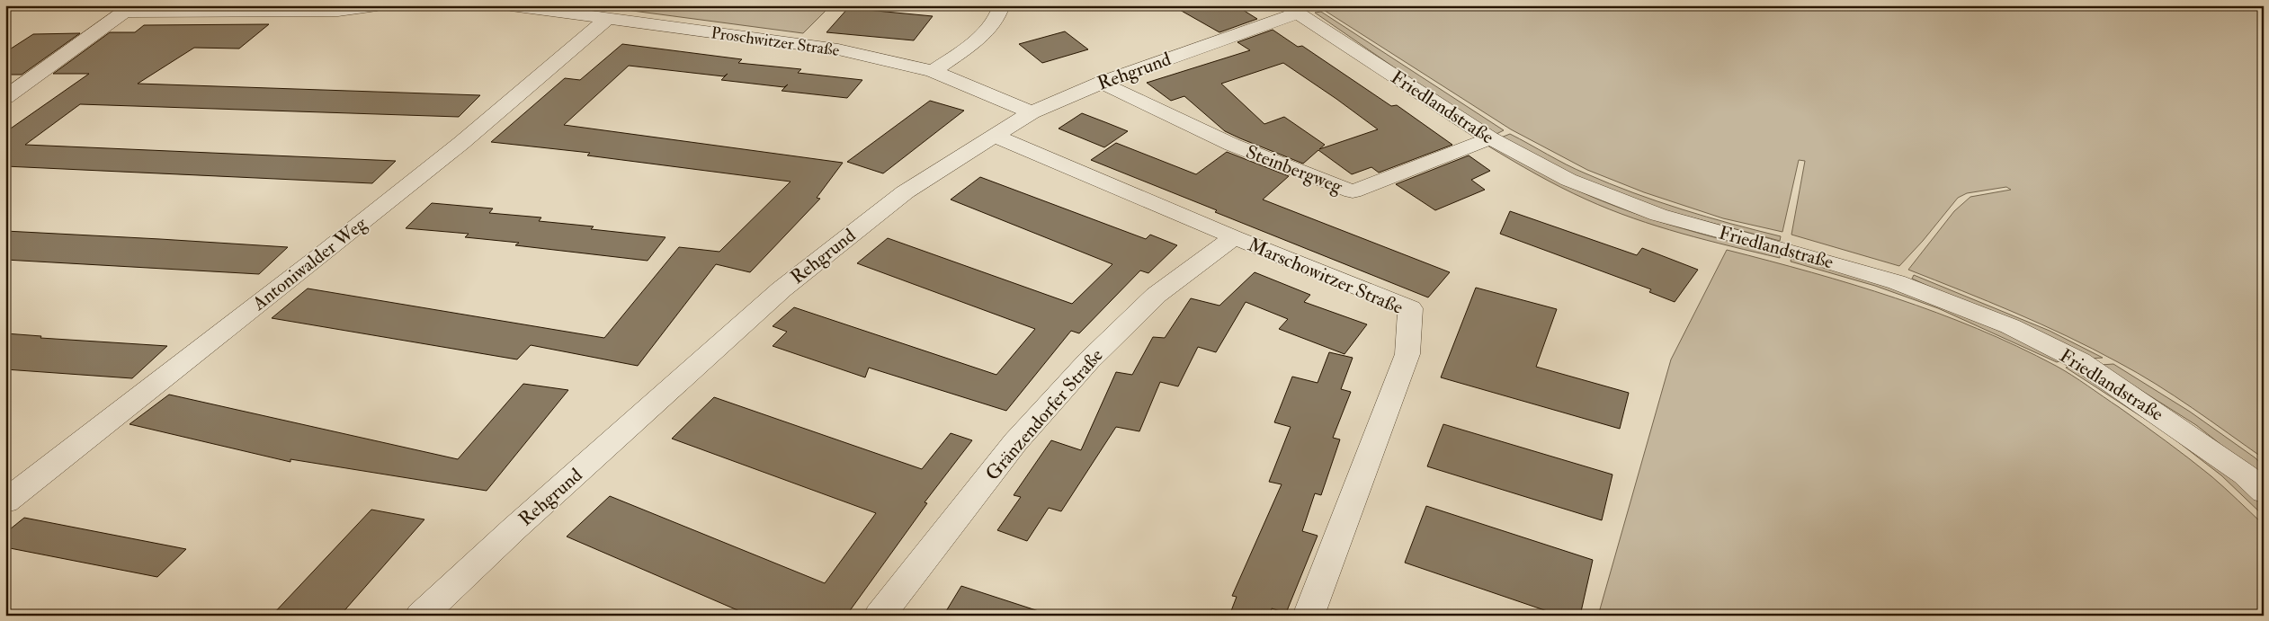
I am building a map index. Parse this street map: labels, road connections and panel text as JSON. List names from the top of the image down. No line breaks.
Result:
{"streets":{"street":["Proschwitzer Straße","Rehgrund","Friedlandstraße","Steinbergweg","Antoniwalder Weg","Marschowitzer Straße","Gränzendorfer Straße"]},"crossings":[["Proschwitzer Straße","Rehgrund"],["Proschwitzer Straße","Antoniwalder Weg"],["Rehgrund","Friedlandstraße"],["Rehgrund","Steinbergweg"],["Rehgrund","Marschowitzer Straße"],["Friedlandstraße","Steinbergweg"],["Marschowitzer Straße","Gränzendorfer Straße"]]}
